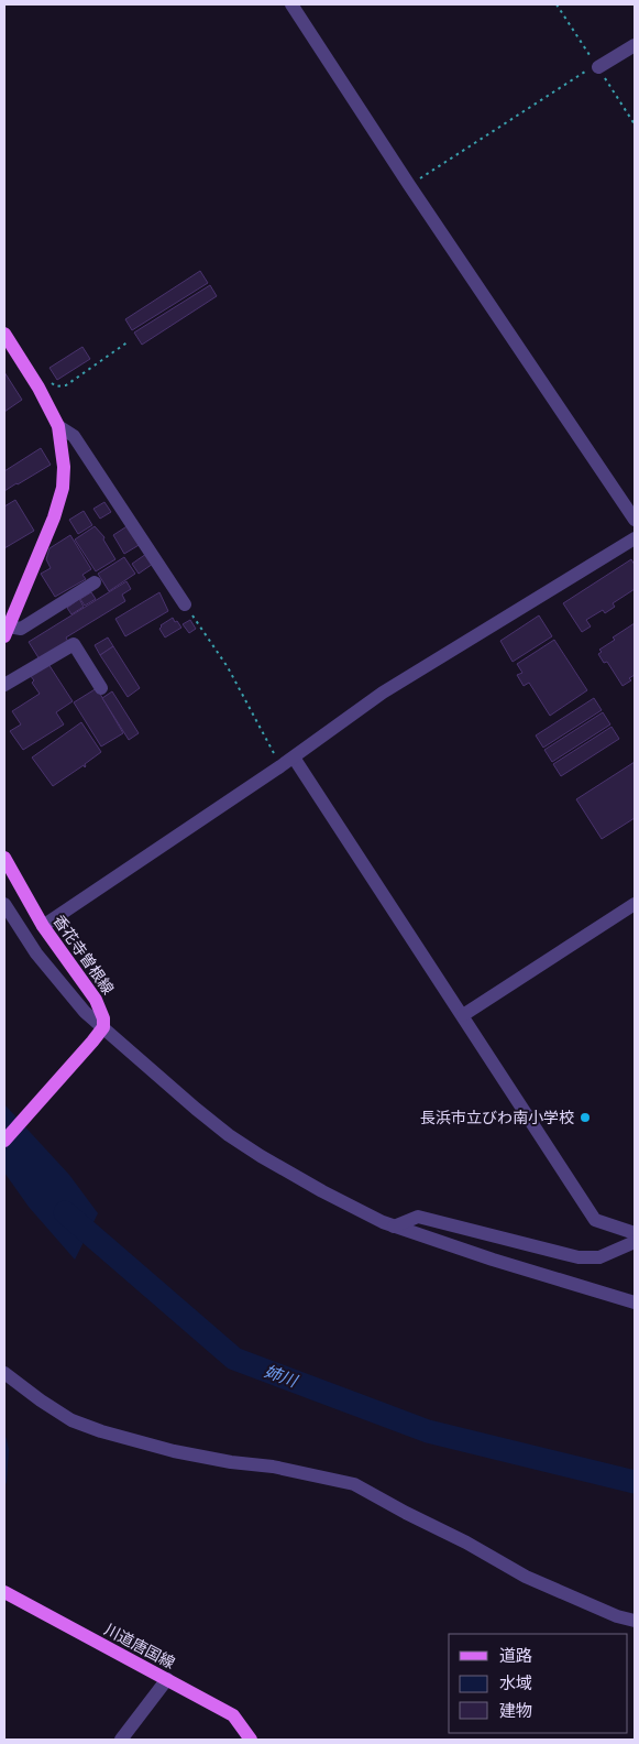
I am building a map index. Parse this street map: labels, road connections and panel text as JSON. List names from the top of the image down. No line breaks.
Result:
{"streets":{"main road":["香花寺曽根線","川道唐国線"]},"water":["姉川"],"places":["長浜市立びわ南小学校"],"legend":["道路","水域","建物"]}
